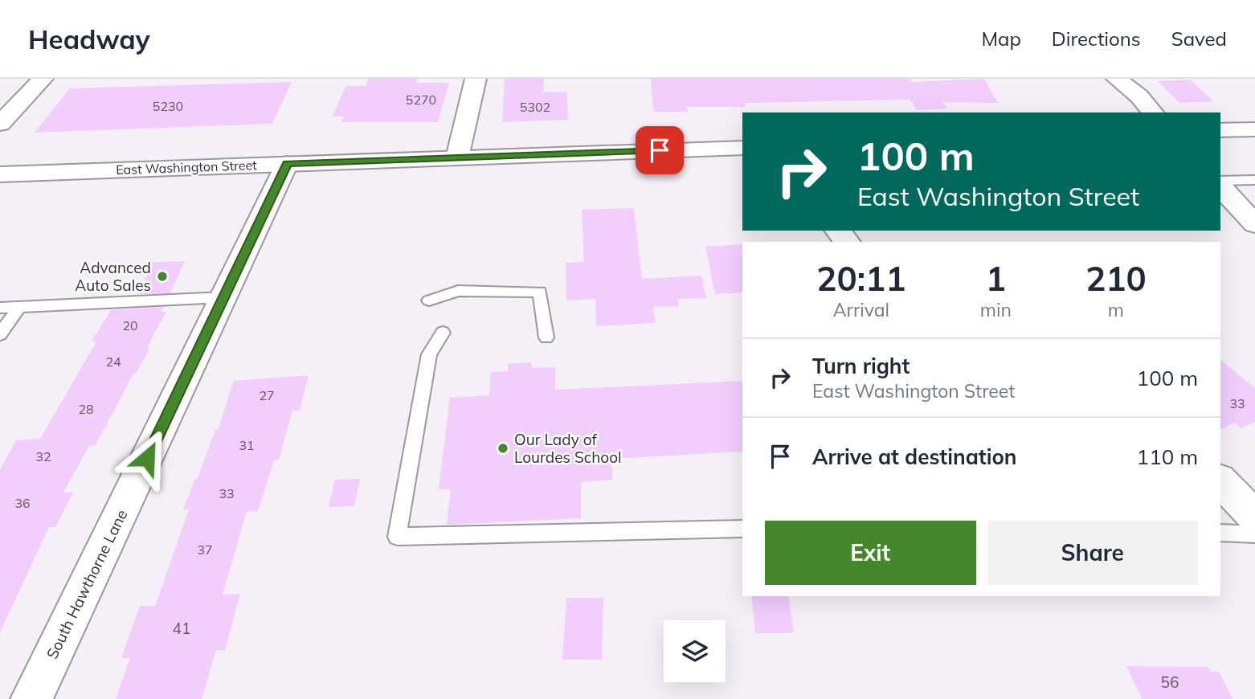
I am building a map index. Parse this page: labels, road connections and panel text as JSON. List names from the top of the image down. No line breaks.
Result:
{"streets":{"street":["East Washington Street","South Hawthorne Lane"]},"crossings":[["East Washington Street","South Hawthorne Lane"]],"places":["Advanced Auto Sales","Our Lady of Lourdes School"],"house_numbers":["5270","5230","5302","20","24","27","33","28","31","32","33","36","37","41","56"],"page":{"header":"Headway","nav":["Map","Directions","Saved"],"turn":["100 m","East Washington Street"],"eta":["20:11","Arrival","1","min","210","m"],"list":[{"name":"Turn right","note":"East Washington Street","value":"100 m"},{"name":"Arrive at destination","value":"110 m"}],"buttons":["Exit","Share"]}}
